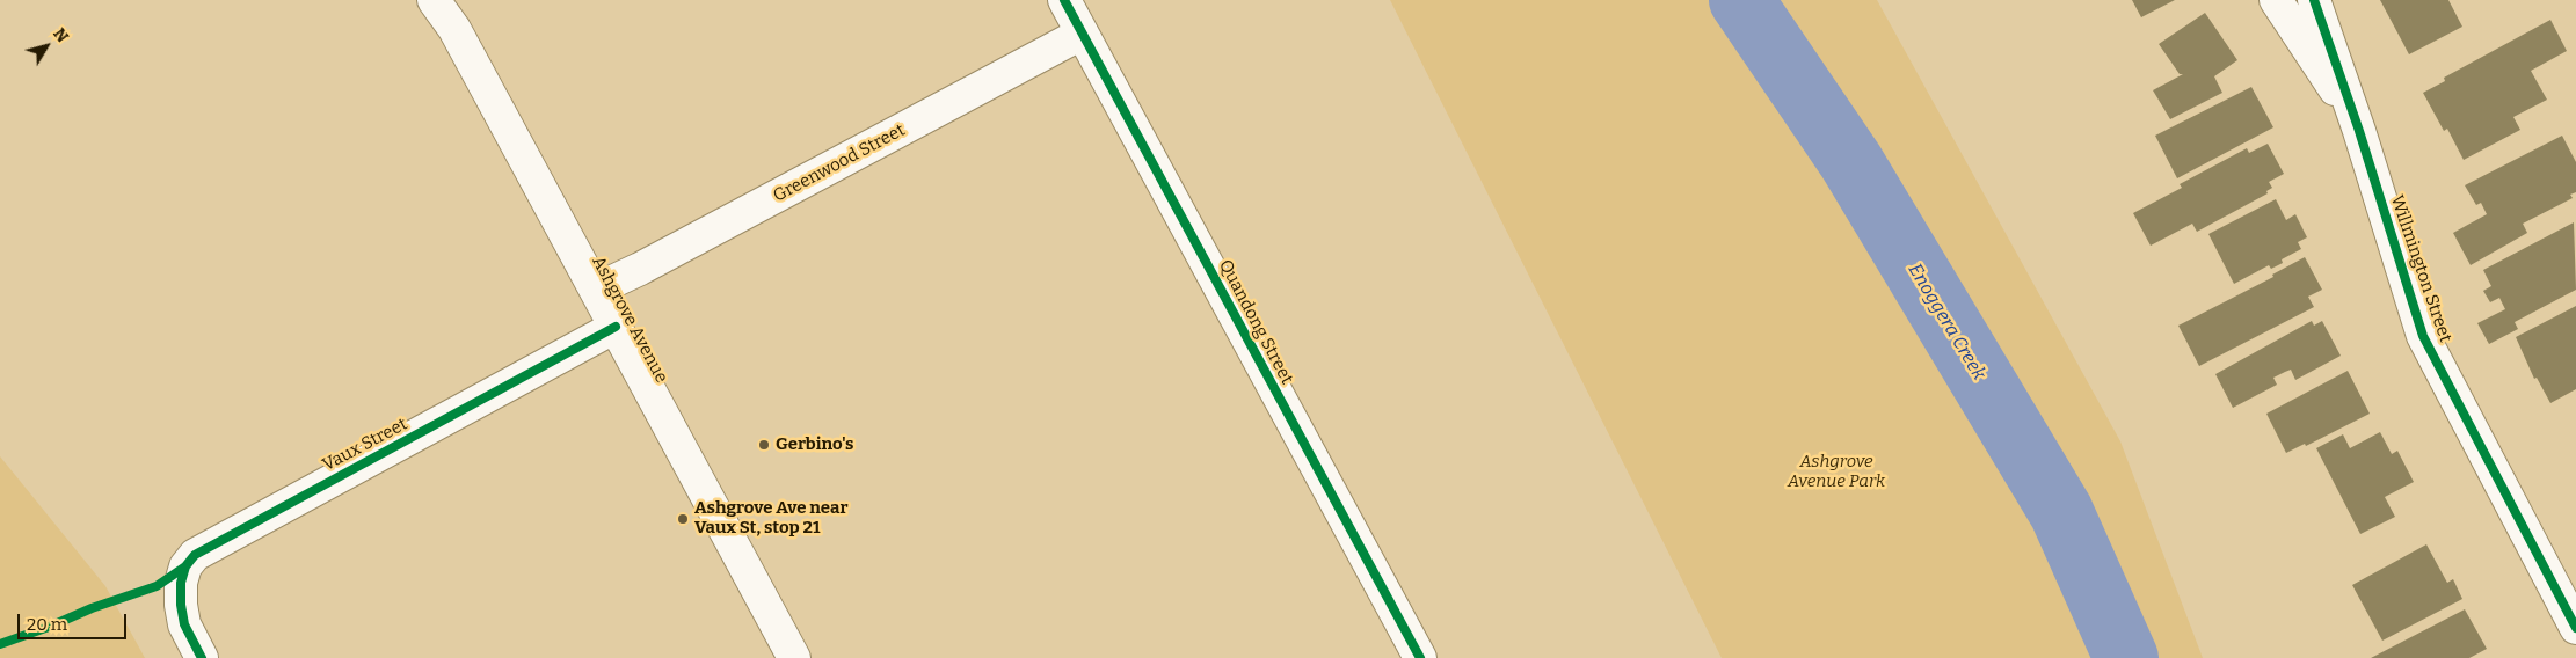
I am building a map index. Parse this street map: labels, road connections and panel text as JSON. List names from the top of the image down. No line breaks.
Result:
{"streets":{"street":["Greenwood Street","Willmington Street","Ashgrove Avenue","Quandong Street","Vaux Street"]},"crossings":[["Greenwood Street","Ashgrove Avenue"],["Greenwood Street","Quandong Street"],["Ashgrove Avenue","Vaux Street"]],"water":["Enoggera Creek"],"parks":["Ashgrove Avenue Park"],"places":["Gerbino's","Ashgrove Ave near Vaux St, stop 21"],"scale_bar":"20 m","north":"top right"}
